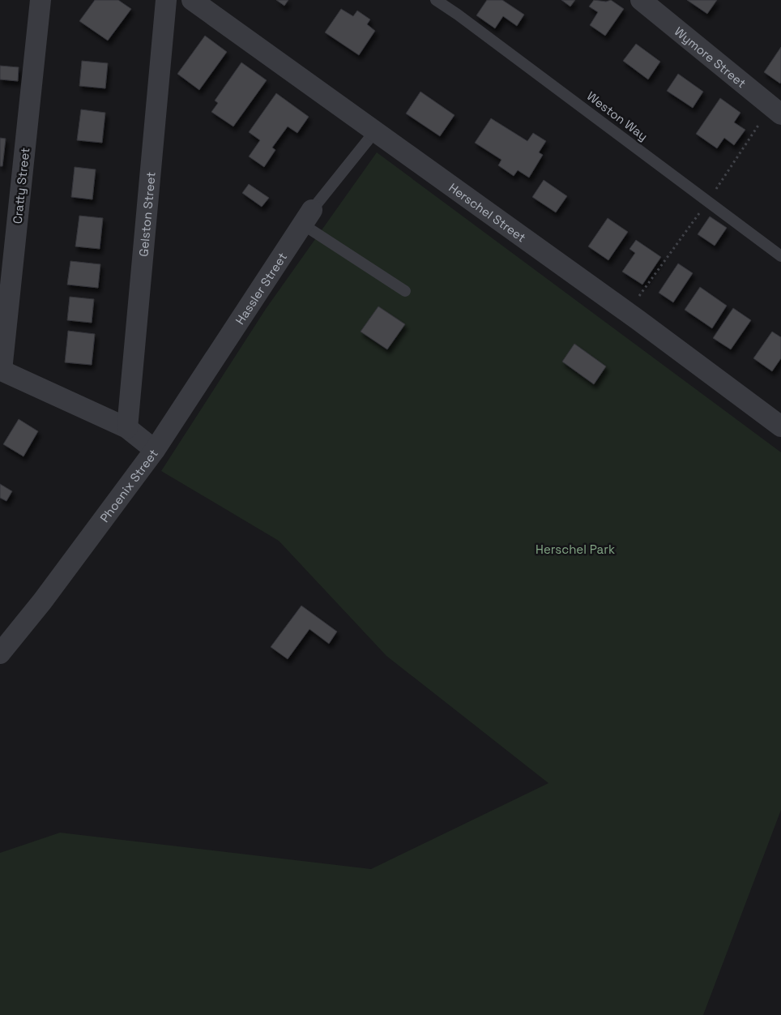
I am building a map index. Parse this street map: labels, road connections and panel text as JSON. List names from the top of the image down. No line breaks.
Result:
{"streets":{"street":["Wymore Street","Cratty Street","Herschel Street","Gelston Street","Hassler Street","Phoenix Street"],"lane":["Weston Way"]},"crossings":[["Cratty Street","Phoenix Street"],["Herschel Street","Hassler Street"],["Gelston Street","Phoenix Street"],["Hassler Street","Phoenix Street"]],"parks":["Herschel Park"]}
